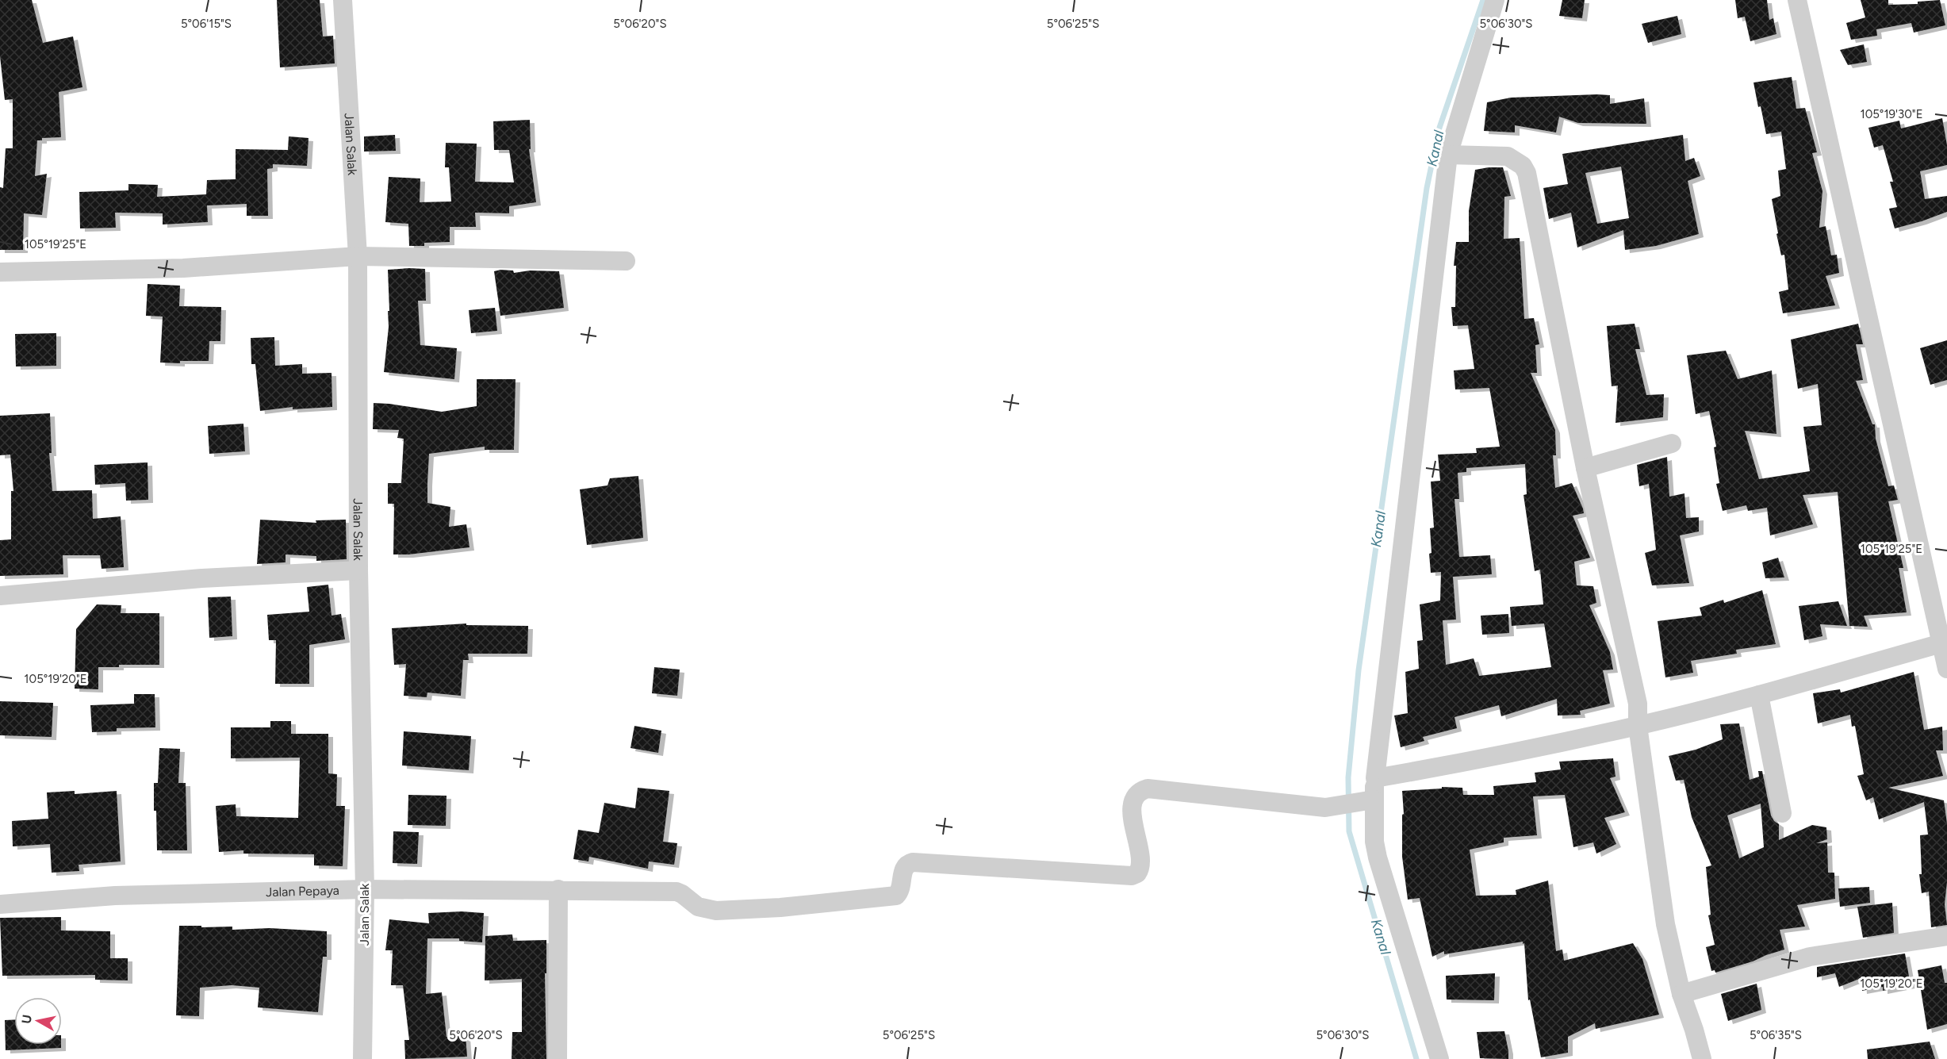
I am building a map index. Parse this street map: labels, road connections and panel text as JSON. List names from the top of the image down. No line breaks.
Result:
{"streets":{"street":["Jalan Salak","Jalan Pepaya"]},"crossings":[["Jalan Salak","Jalan Pepaya"]],"water":["Kanal"],"north":"left","coordinates":["5°06'15\"S","5°06'20\"S","5°06'25\"S","5°06'30\"S","105°19'30\"E","105°19'25\"E","105°19'20\"E","5°06'35\"S"]}
